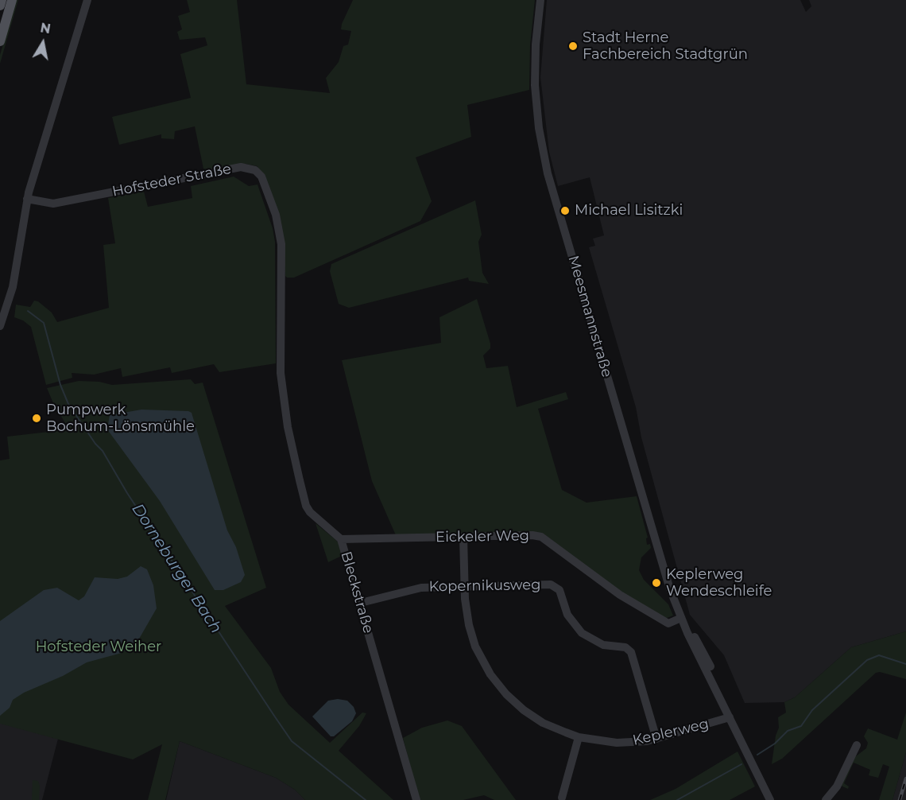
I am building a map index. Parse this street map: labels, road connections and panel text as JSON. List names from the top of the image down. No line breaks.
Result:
{"streets":{"street":["Hofsteder Straße","Meesmannstraße","Eickeler Weg","Kopernikusweg","Bleckstraße","Keplerweg"]},"crossings":[["Hofsteder Straße","Bleckstraße"],["Meesmannstraße","Eickeler Weg"],["Meesmannstraße","Keplerweg"],["Eickeler Weg","Bleckstraße"],["Eickeler Weg","Keplerweg"],["Kopernikusweg","Bleckstraße"],["Kopernikusweg","Keplerweg"]],"water":["Dorneburger Bach"],"parks":["Hofsteder Weiher"],"places":["Stadt Herne Fachbereich Stadtgrün","Michael Lisitzki","Pumpwerk Bochum-Lönsmühle","Keplerweg Wendeschleife"],"north":"top"}
